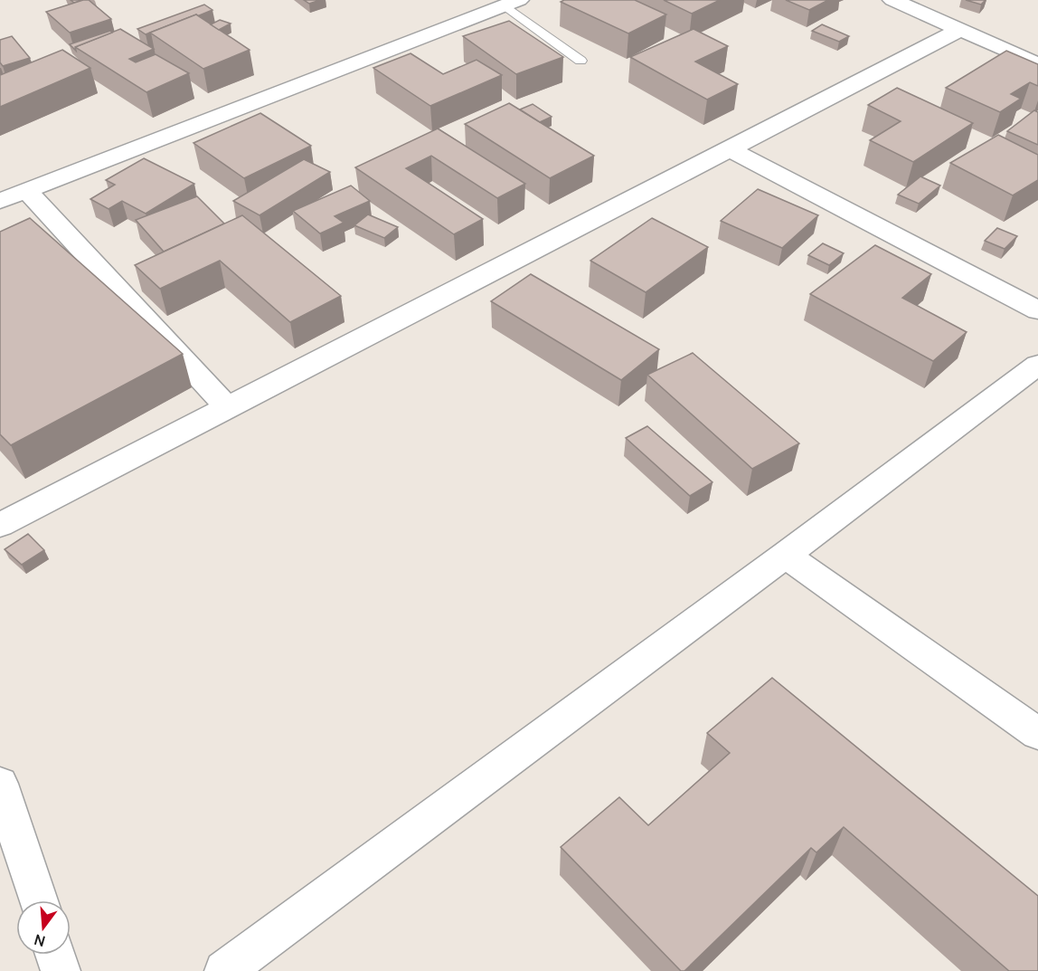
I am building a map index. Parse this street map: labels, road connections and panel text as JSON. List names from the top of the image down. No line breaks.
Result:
{"north":"bottom"}
